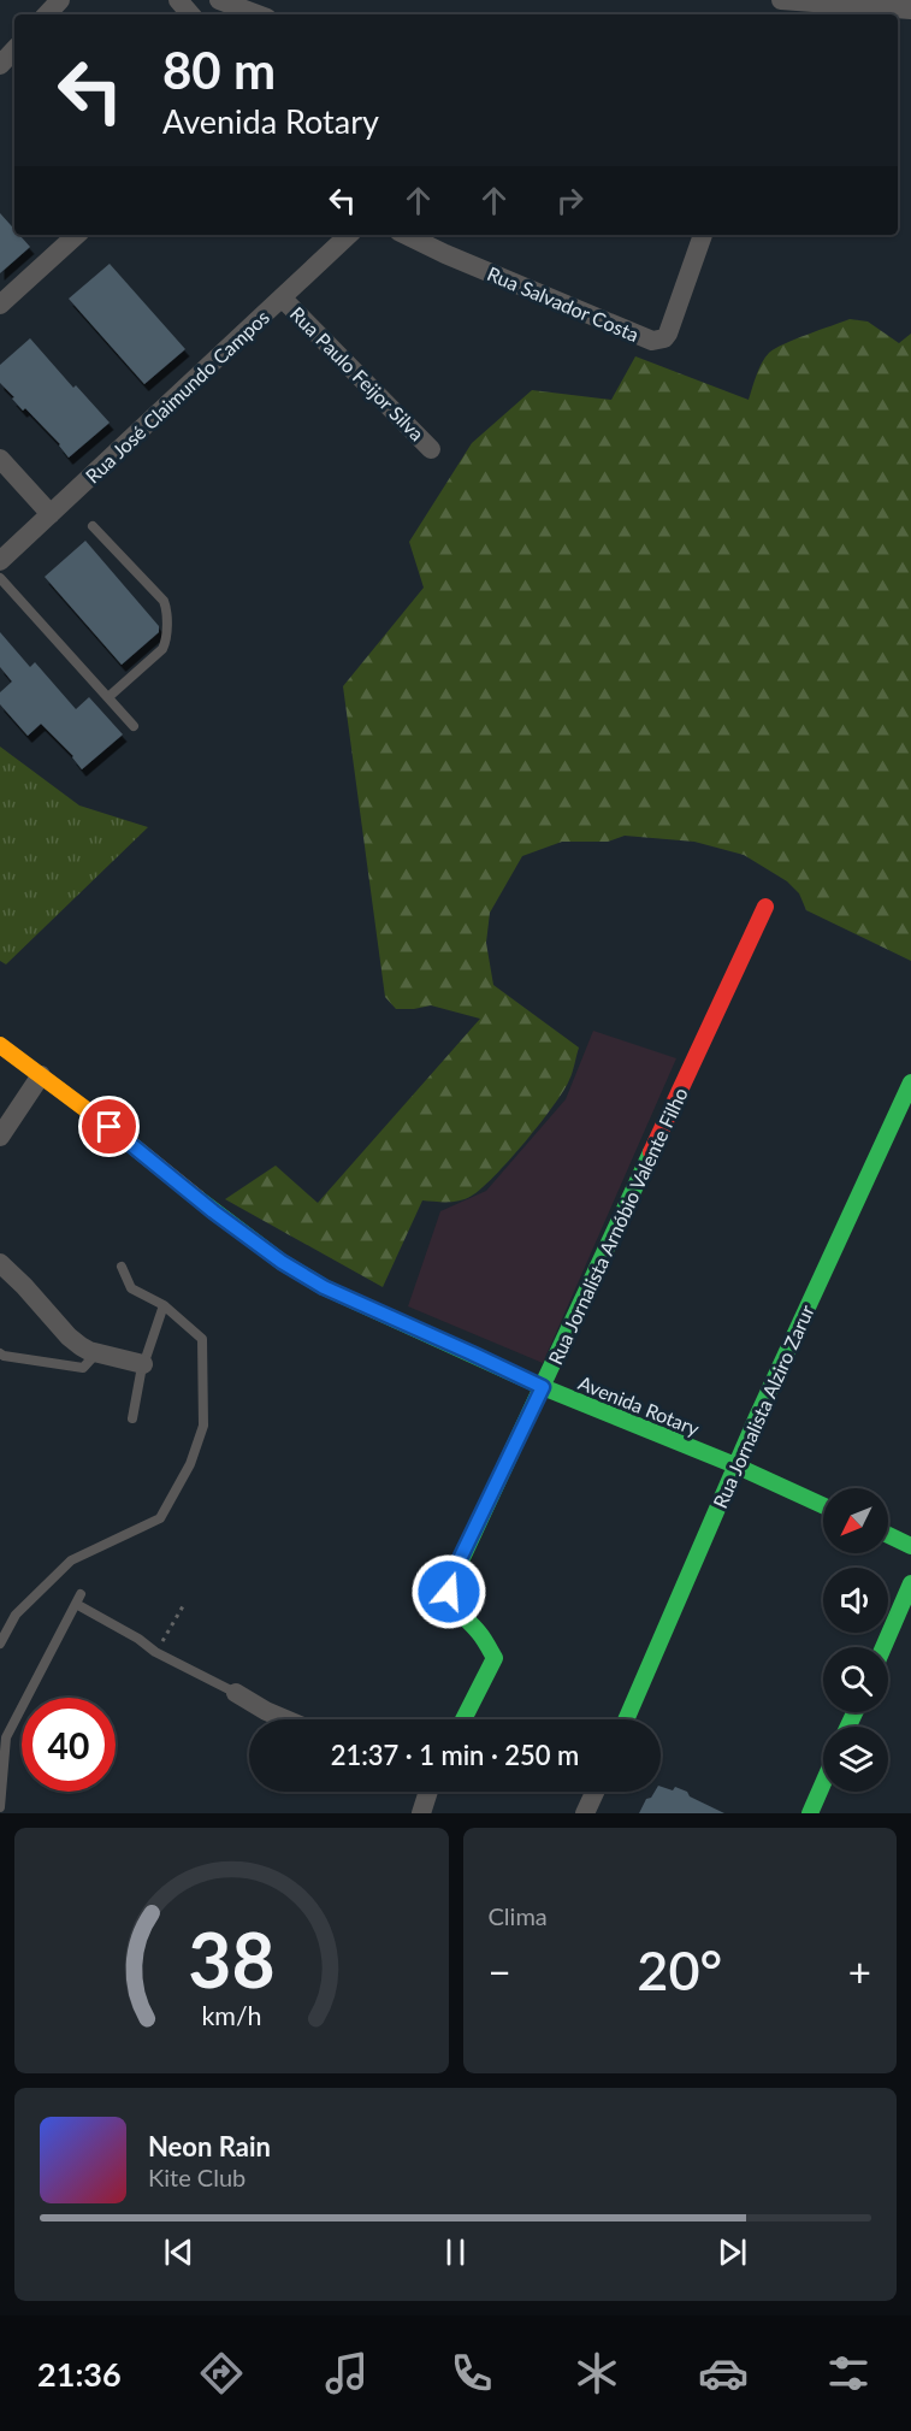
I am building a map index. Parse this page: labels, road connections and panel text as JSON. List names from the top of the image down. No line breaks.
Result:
{"streets":{"street":["Rua Salvador Costa","Rua Paulo Feijor Silva","Rua José Claimundo Campos","Rua Jornalista Arnóbio Valente Filho","Avenida Rotary","Rua Jornalista Alziro Zarur"]},"crossings":[["Rua Paulo Feijor Silva","Rua José Claimundo Campos"],["Rua Jornalista Arnóbio Valente Filho","Avenida Rotary"],["Avenida Rotary","Rua Jornalista Alziro Zarur"]],"north":"bottom left","page":{"turn":["80 m","Avenida Rotary"],"limit":"40","trip":"21:37 · 1 min · 250 m","tile":"Clima","heat":["−","20°","+"],"song":["Neon Rain","Kite Club"],"tabs":"21:36","gauge":["38","km/h"]}}
